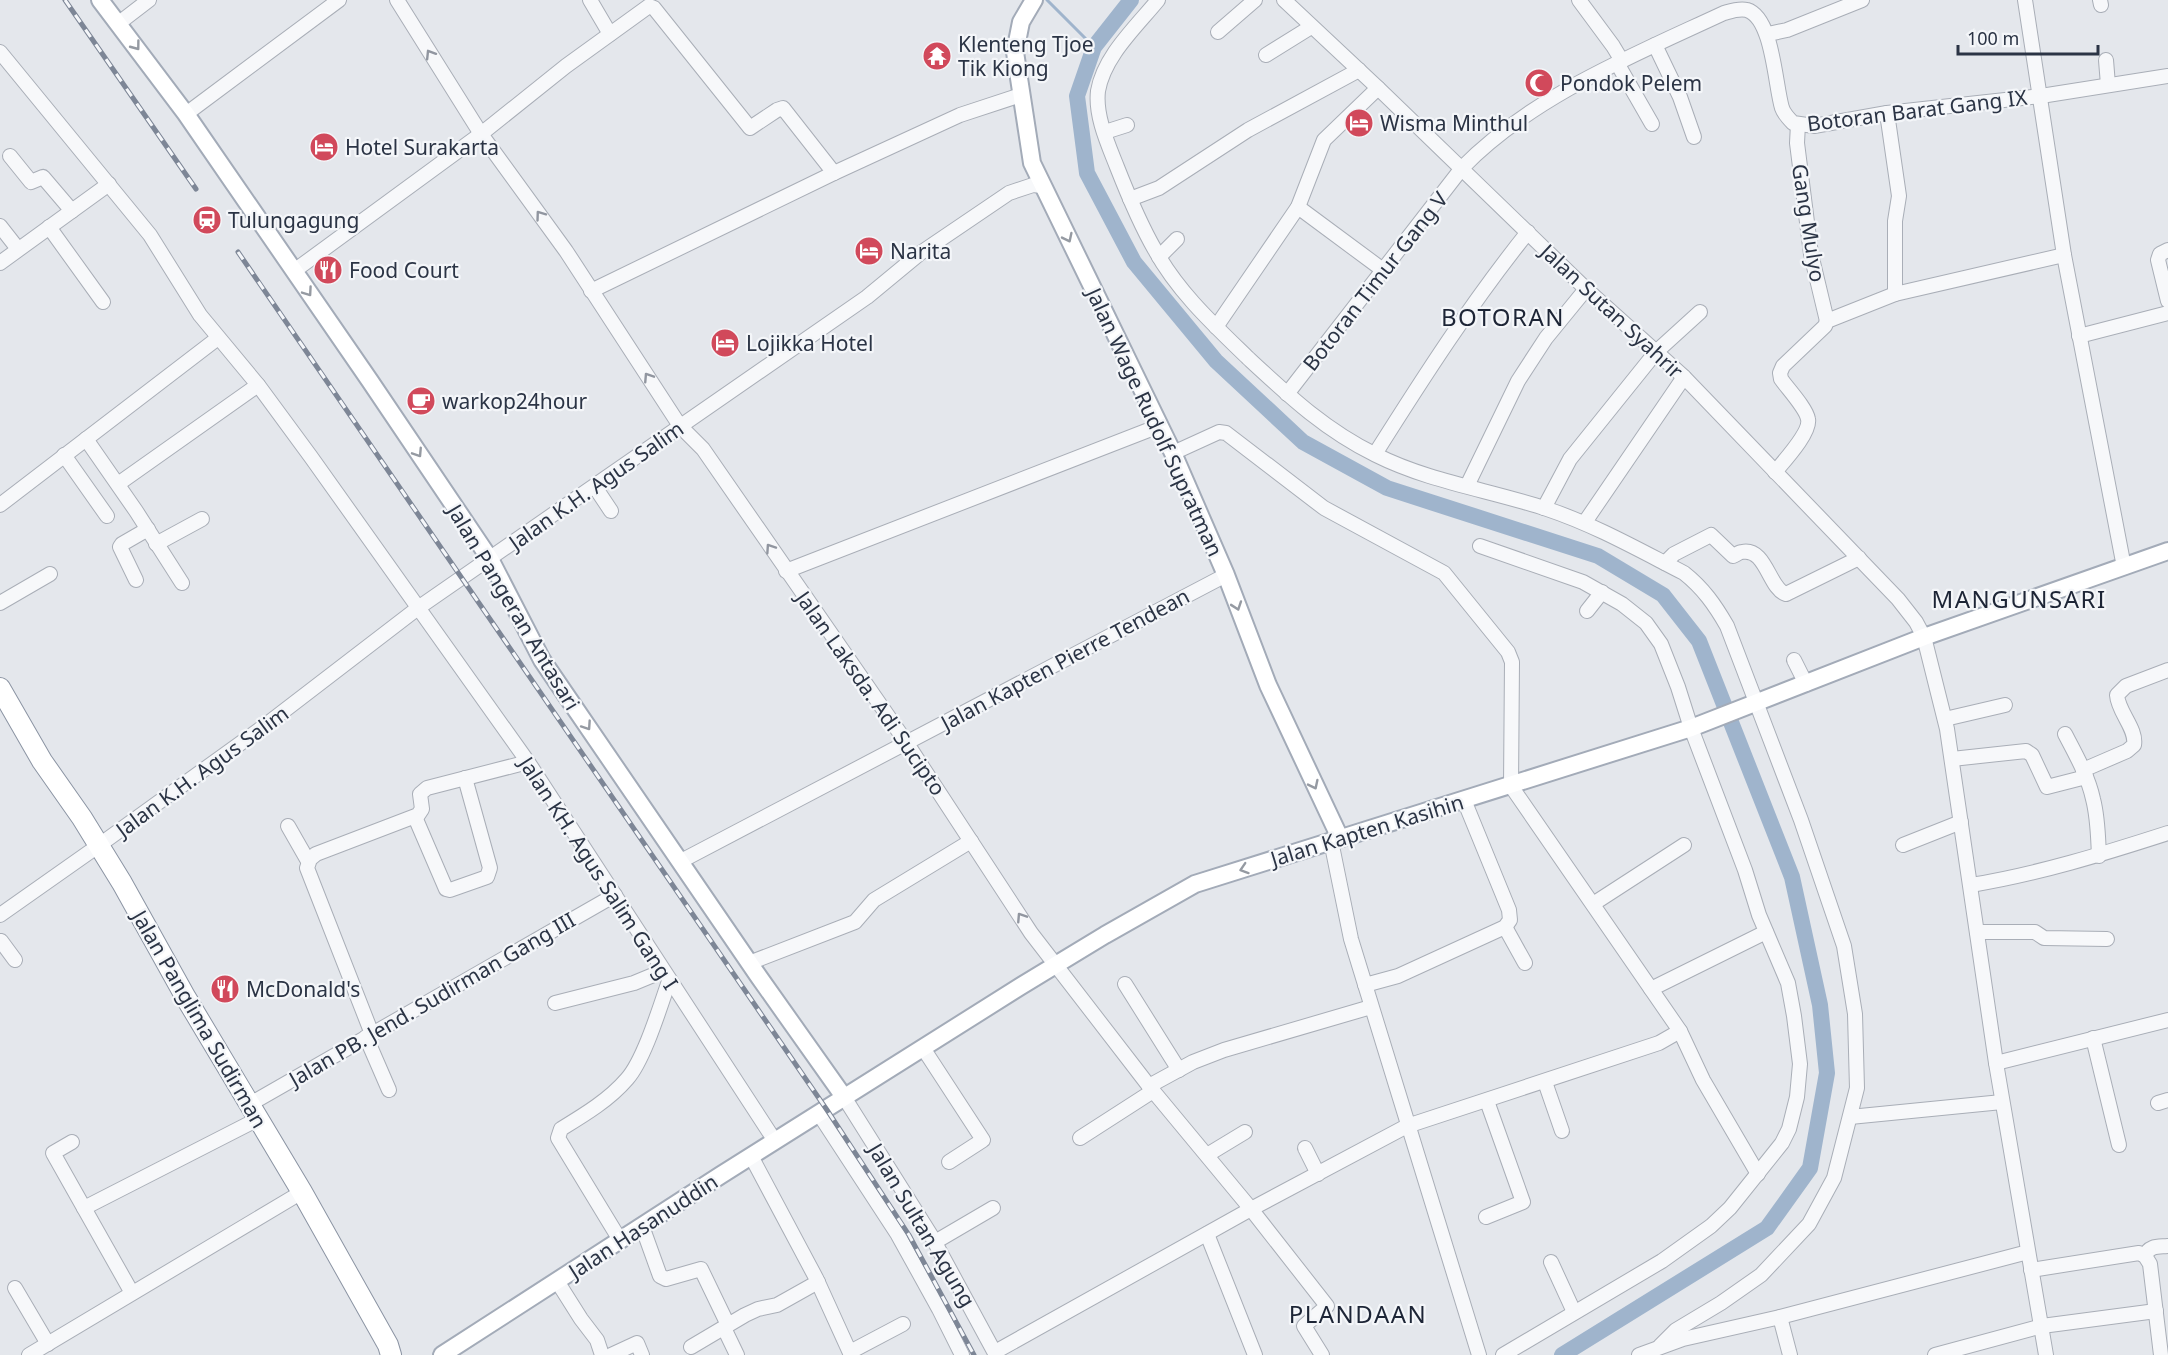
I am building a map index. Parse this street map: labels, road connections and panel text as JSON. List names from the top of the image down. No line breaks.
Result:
{"streets":{"highway":["Jalan Panglima Sudirman"],"main road":["Jalan Wage Rudolf Supratman","Jalan Pangeran Antasari","Jalan Kapten Kasihin","Jalan Hasanuddin"],"street":["Botoran Barat Gang IX","Gang Mulyo","Botoran Timur Gang V","Jalan Sutan Syahrir","Jalan K.H. Agus Salim","Jalan Kapten Pierre Tendean","Jalan Laksda. Adi Sucipto","Jalan KH. Agus Salim Gang I","Jalan PB. Jend. Sudirman Gang III","Jalan Sultan Agung"]},"crossings":[["Botoran Barat Gang IX","Gang Mulyo"],["Botoran Timur Gang V","Jalan Sutan Syahrir"],["Jalan Sutan Syahrir","Jalan Kapten Kasihin"],["Jalan Wage Rudolf Supratman","Jalan K.H. Agus Salim"],["Jalan Wage Rudolf Supratman","Jalan Kapten Pierre Tendean"],["Jalan Wage Rudolf Supratman","Jalan Kapten Kasihin"],["Jalan K.H. Agus Salim","Jalan Pangeran Antasari"],["Jalan K.H. Agus Salim","Jalan Laksda. Adi Sucipto"],["Jalan K.H. Agus Salim","Jalan KH. Agus Salim Gang I"],["Jalan K.H. Agus Salim","Jalan Panglima Sudirman"],["Jalan Pangeran Antasari","Jalan Kapten Pierre Tendean"],["Jalan Pangeran Antasari","Jalan Kapten Kasihin"],["Jalan Pangeran Antasari","Jalan Sultan Agung"],["Jalan Pangeran Antasari","Jalan Hasanuddin"],["Jalan Kapten Pierre Tendean","Jalan Laksda. Adi Sucipto"],["Jalan Laksda. Adi Sucipto","Jalan Kapten Kasihin"],["Jalan Kapten Kasihin","Jalan Sultan Agung"],["Jalan Kapten Kasihin","Jalan Hasanuddin"],["Jalan KH. Agus Salim Gang I","Jalan PB. Jend. Sudirman Gang III"],["Jalan KH. Agus Salim Gang I","Jalan Hasanuddin"],["Jalan PB. Jend. Sudirman Gang III","Jalan Panglima Sudirman"],["Jalan Sultan Agung","Jalan Hasanuddin"]],"one_way":["Jalan Wage Rudolf Supratman","Jalan Pangeran Antasari","Jalan Laksda. Adi Sucipto"],"districts":["BOTORAN","MANGUNSARI","PLANDAAN"],"places":{"temple":["Klenteng Tjoe Tik Kiong"],"mosque":["Pondok Pelem"],"hotel":["Wisma Minthul","Hotel Surakarta","Narita","Lojikka Hotel"],"station":["Tulungagung"],"restaurant":["Food Court","McDonald's"],"cafe":["warkop24hour"]},"scale_bar":"100 m"}
